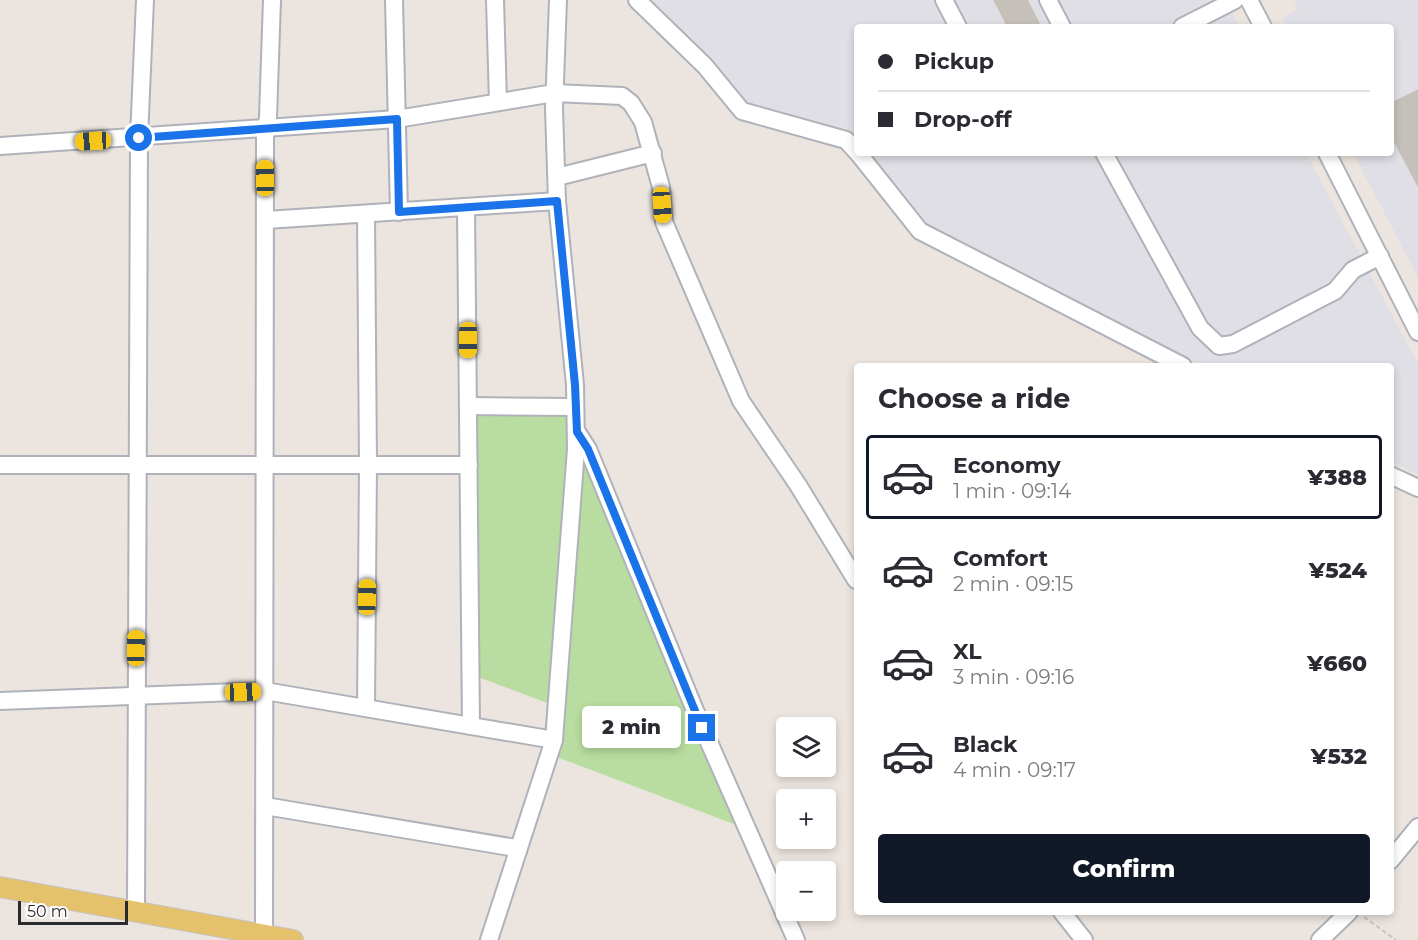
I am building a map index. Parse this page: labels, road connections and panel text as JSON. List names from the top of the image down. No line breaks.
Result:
{"scale_bar":"50 m","page":{"banner":["Pickup","Drop-off"],"heading":"Choose a ride","list":[{"name":"Economy","note":"1 min · 09:14","value":"¥388"},{"name":"Comfort","note":"2 min · 09:15","value":"¥524"},{"name":"XL","note":"3 min · 09:16","value":"¥660"},{"name":"Black","note":"4 min · 09:17","value":"¥532"}],"bubble":"2 min","map_buttons":["+","−"],"buttons":"Confirm","scale":"50 m"}}
